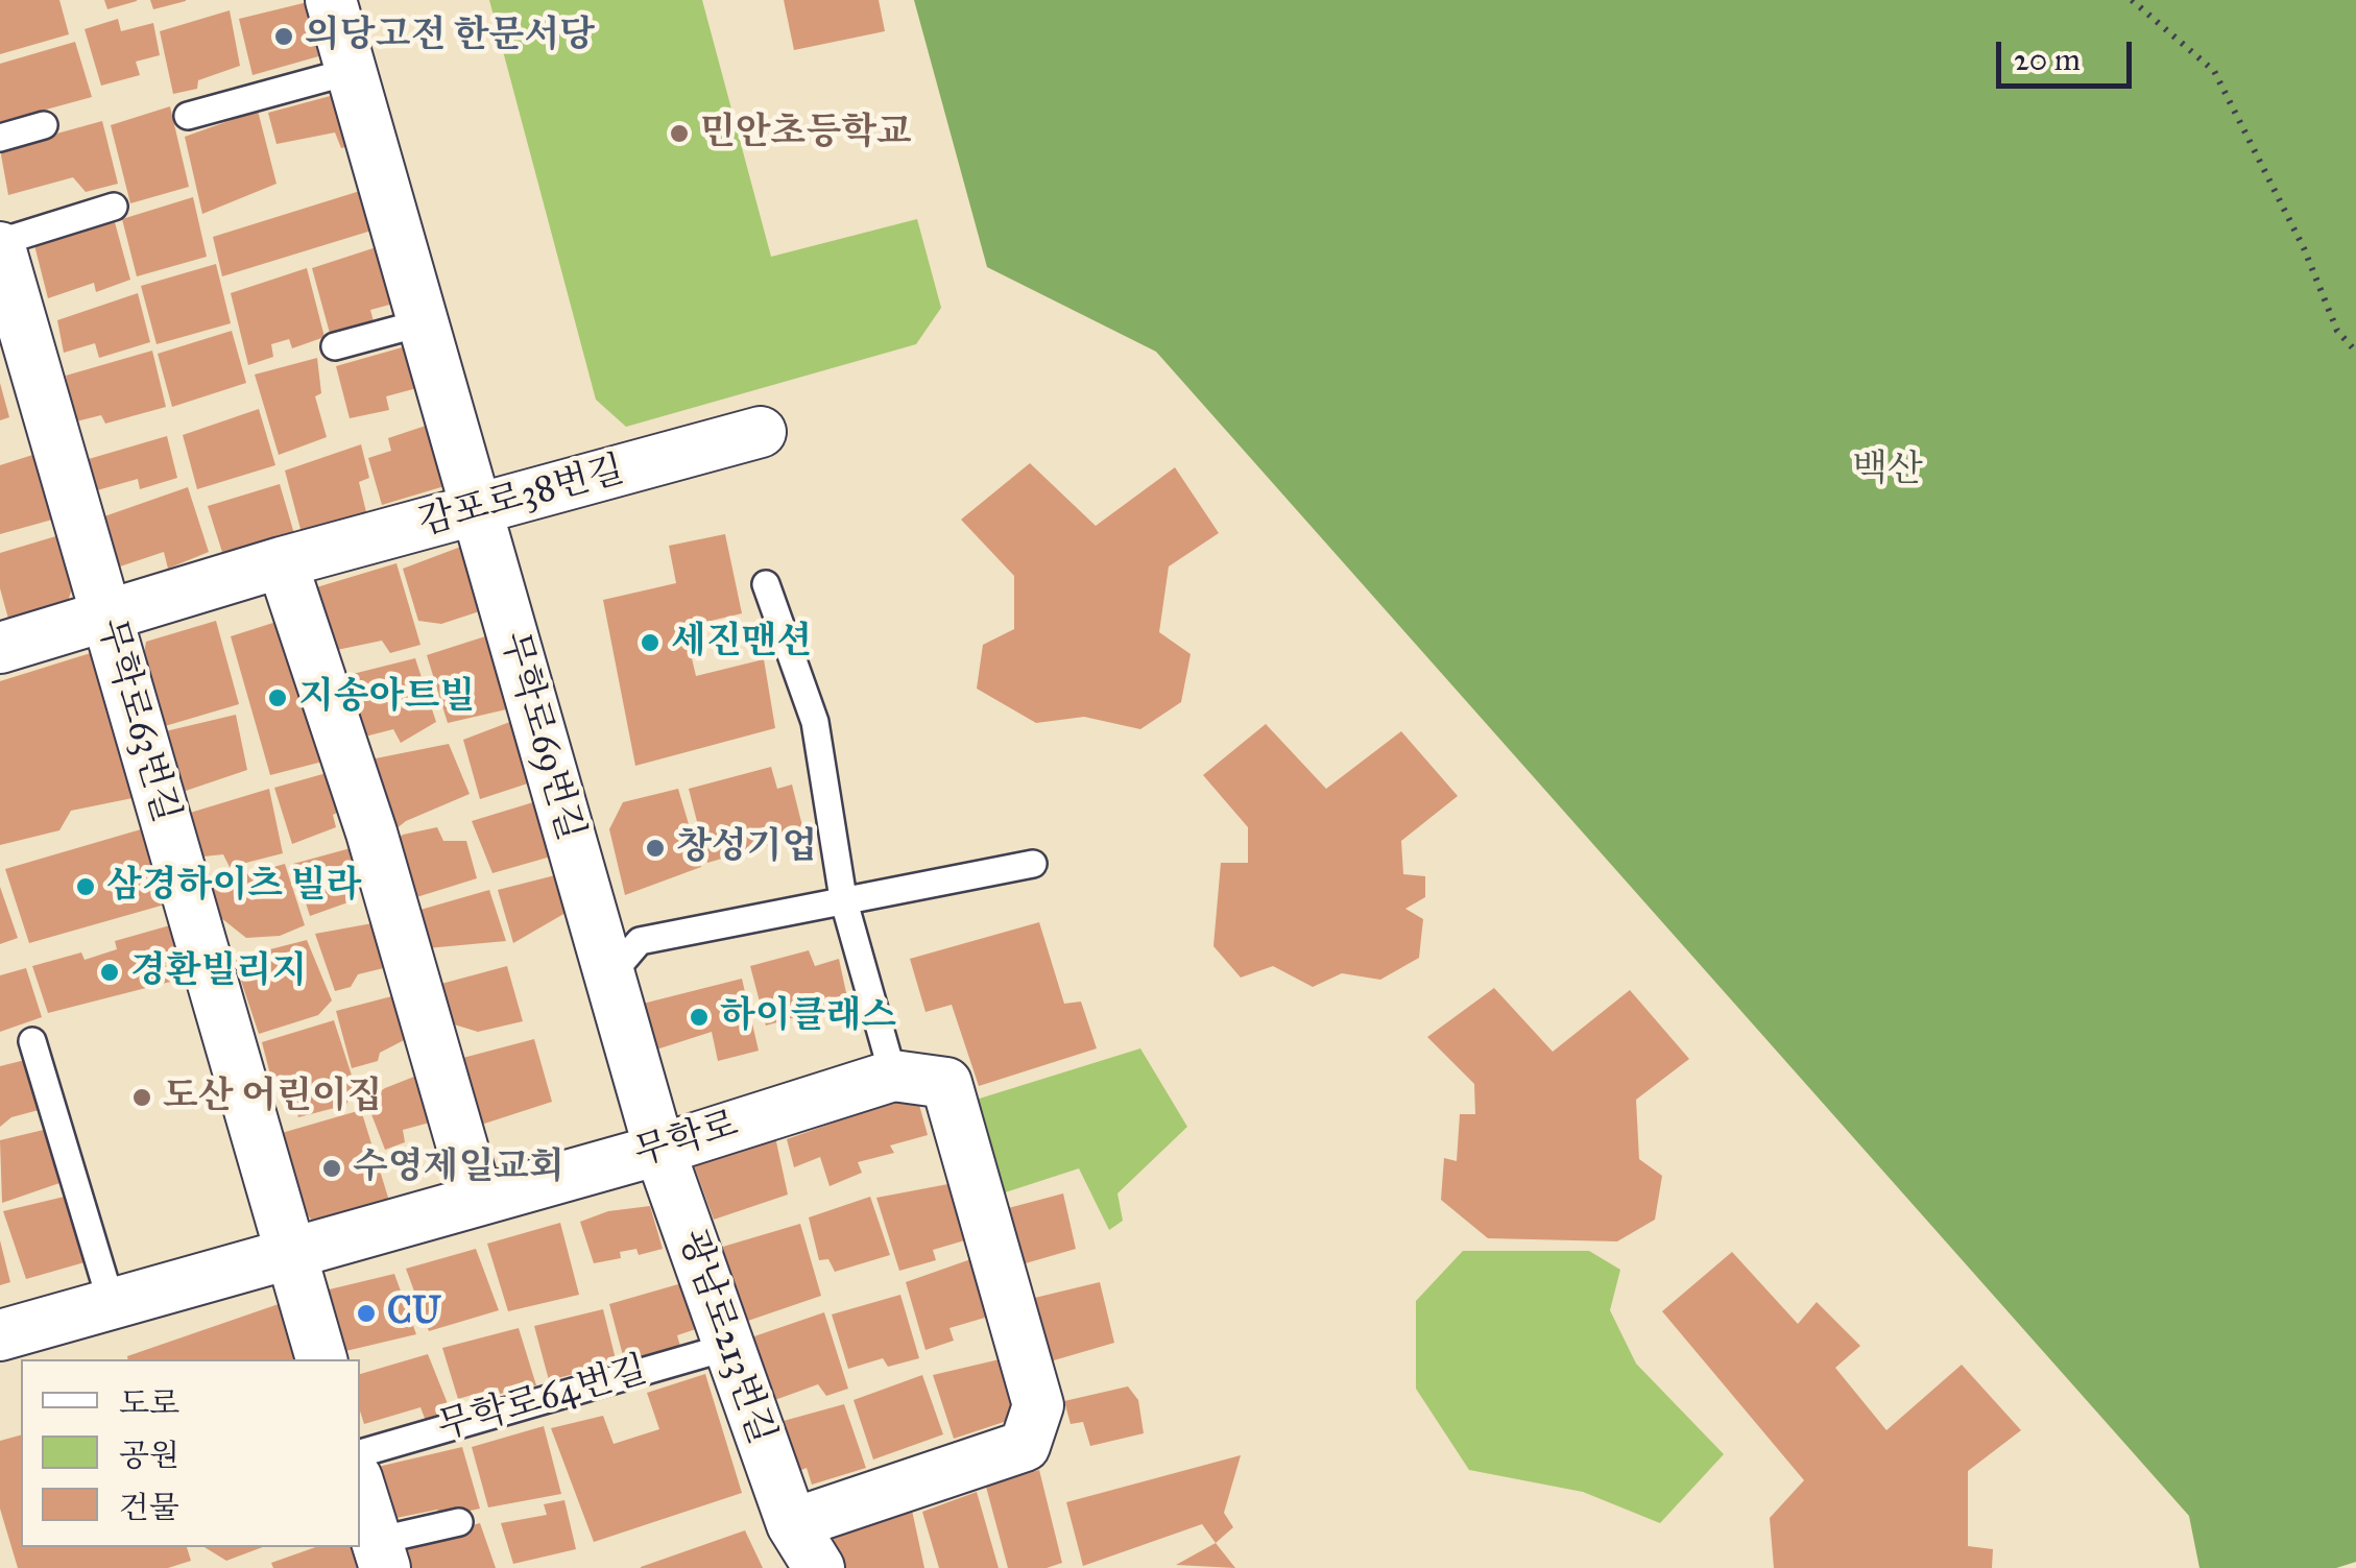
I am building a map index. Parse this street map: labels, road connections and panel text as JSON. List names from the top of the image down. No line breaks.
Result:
{"streets":{"street":["감포로38번길","무학로63번길","무학로69번길","무학로","광남로213번길"],"lane":["무학로64번길"]},"crossings":[["감포로38번길","무학로63번길"],["감포로38번길","무학로69번길"],["무학로63번길","무학로"],["무학로69번길","무학로"],["무학로69번길","광남로213번길"],["무학로","광남로213번길"],["광남로213번길","무학로64번길"]],"parks":["백산"],"places":["의당고전 한문서당","민안초등학교","세진맨션","지송아트빌","창성기업","삼경하이츠 빌라","경환빌리지","하이클래스","도산 어린이집","수영제일교회","CU"],"legend":["도로","공원","건물"],"scale_bar":"20 m"}
